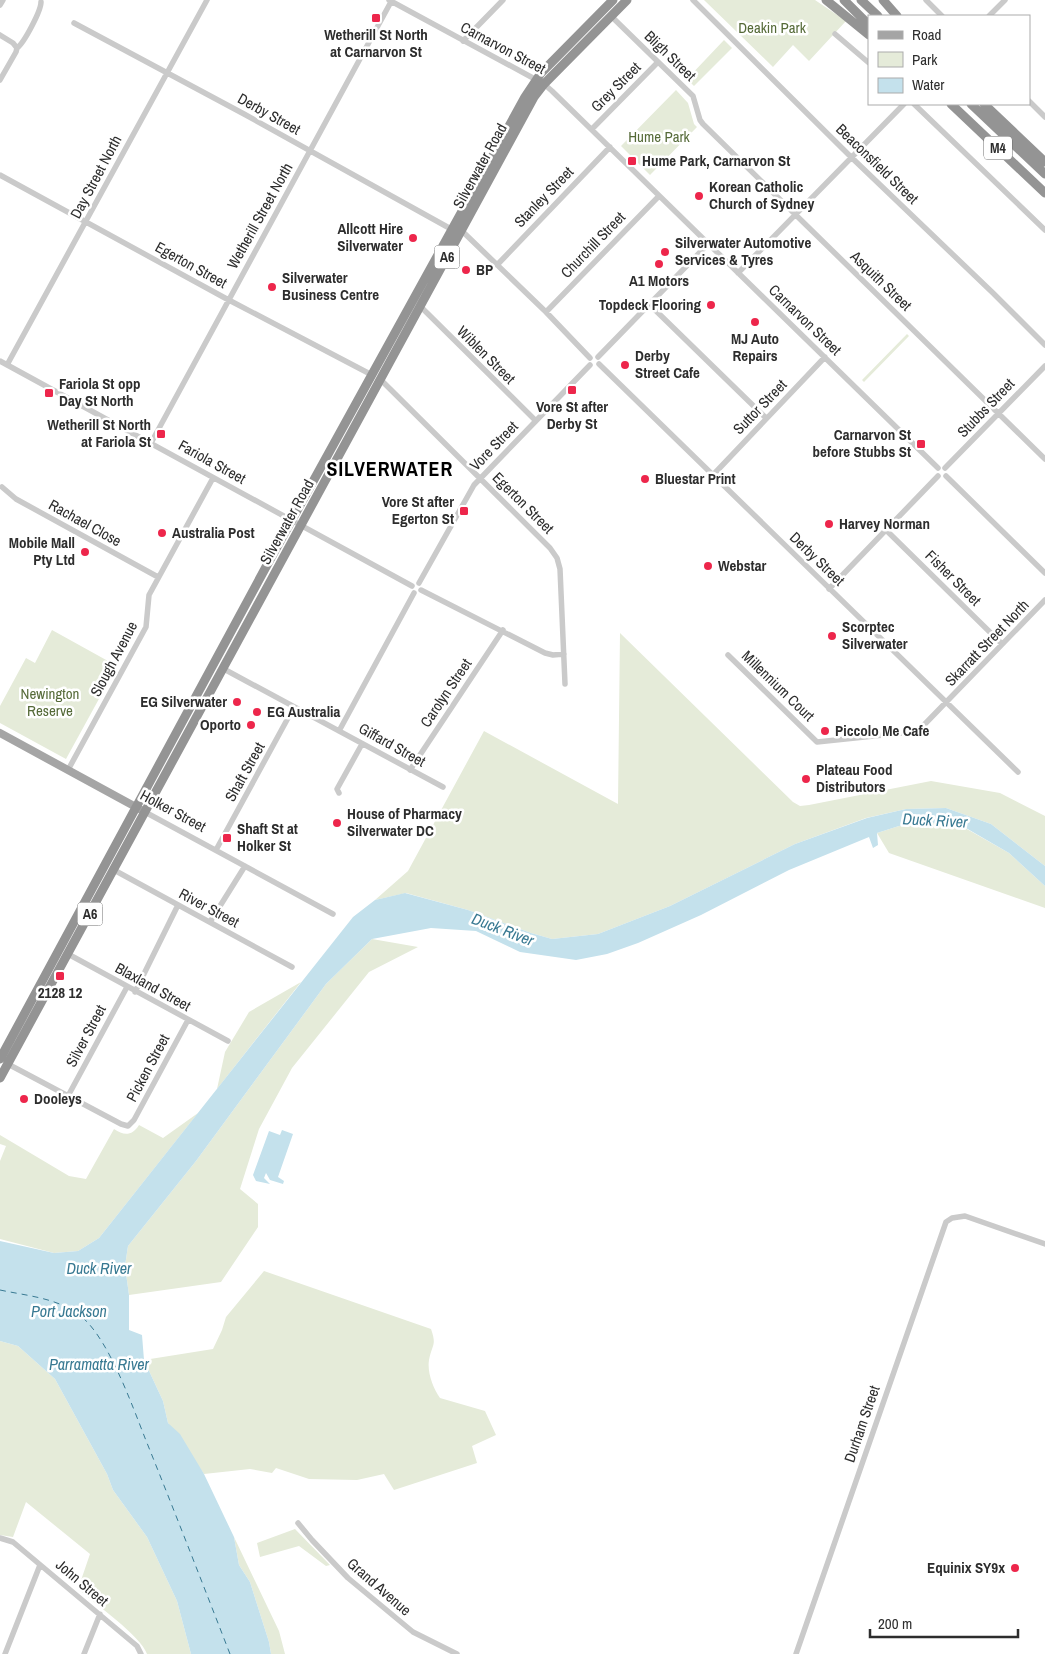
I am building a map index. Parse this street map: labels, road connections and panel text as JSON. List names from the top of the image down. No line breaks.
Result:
{"streets":{"highway":["M4","Silverwater Road","A6"],"main road":["Holker Street"],"street":["Carnarvon Street","Bligh Street","Grey Street","Derby Street","Beaconsfield Street","Day Street North","Stanley Street","Wetherill Street North","Churchill Street","Egerton Street","Asquith Street","Wiblen Street","Suttor Street","Stubbs Street","Vore Street","Fariola Street","Rachael Close","Fisher Street","Skarratt Street North","Slough Avenue","Millennium Court","Carolyn Street","Giffard Street","Shaft Street","River Street","Blaxland Street","Silver Street","Picken Street","Durham Street","John Street","Grand Avenue"]},"crossings":[["Carnarvon Street","Grey Street"],["Carnarvon Street","Silverwater Road"],["Carnarvon Street","Stanley Street"],["Carnarvon Street","Wetherill Street North"],["Carnarvon Street","Churchill Street"],["Carnarvon Street","Suttor Street"],["Carnarvon Street","Stubbs Street"],["Bligh Street","Grey Street"],["Bligh Street","Silverwater Road"],["Bligh Street","Asquith Street"],["Derby Street","Silverwater Road"],["Derby Street","Day Street North"],["Derby Street","Stanley Street"],["Derby Street","Wetherill Street North"],["Derby Street","Churchill Street"],["Derby Street","Suttor Street"],["Derby Street","Vore Street"],["Derby Street","Skarratt Street North"],["Derby Street","Millennium Court"],["Silverwater Road","Egerton Street"],["Silverwater Road","Wiblen Street"],["Silverwater Road","Fariola Street"],["Silverwater Road","Giffard Street"],["Silverwater Road","Holker Street"],["Silverwater Road","River Street"],["Silverwater Road","Blaxland Street"],["Day Street North","Egerton Street"],["Day Street North","Fariola Street"],["Wetherill Street North","Egerton Street"],["Wetherill Street North","Fariola Street"],["Egerton Street","Vore Street"],["Asquith Street","Stubbs Street"],["Wiblen Street","Vore Street"],["Vore Street","Fariola Street"],["Fariola Street","Slough Avenue"],["Rachael Close","Slough Avenue"],["Fisher Street","Skarratt Street North"],["Skarratt Street North","Millennium Court"],["Slough Avenue","Holker Street"],["Carolyn Street","Giffard Street"],["Giffard Street","Shaft Street"],["Shaft Street","Holker Street"],["Blaxland Street","Silver Street"],["Blaxland Street","Picken Street"],["Silver Street","Picken Street"]],"districts":["SILVERWATER"],"water":["Duck River","Port Jackson","Parramatta River"],"parks":["Deakin Park","Hume Park","Newington Reserve"],"places":{"transit":["Wetherill St North at Carnarvon St","Hume Park, Carnarvon St","Vore St after Derby St","Fariola St opp Day St North","Wetherill St North at Fariola St","Carnarvon St before Stubbs St","Vore St after Egerton St","Shaft St at Holker St","2128 12"],"other":["Korean Catholic Church of Sydney","Allcott Hire Silverwater","Silverwater Automotive Services & Tyres","A1 Motors","BP","Silverwater Business Centre","Topdeck Flooring","MJ Auto Repairs","Derby Street Cafe","Bluestar Print","Harvey Norman","Australia Post","Mobile Mall Pty Ltd","Webstar","Scorptec Silverwater","EG Silverwater","EG Australia","Oporto","Piccolo Me Cafe","Plateau Food Distributors","House of Pharmacy Silverwater DC","Dooleys","Equinix SY9x"]},"legend":["Road","Park","Water"],"scale_bar":"200 m"}
